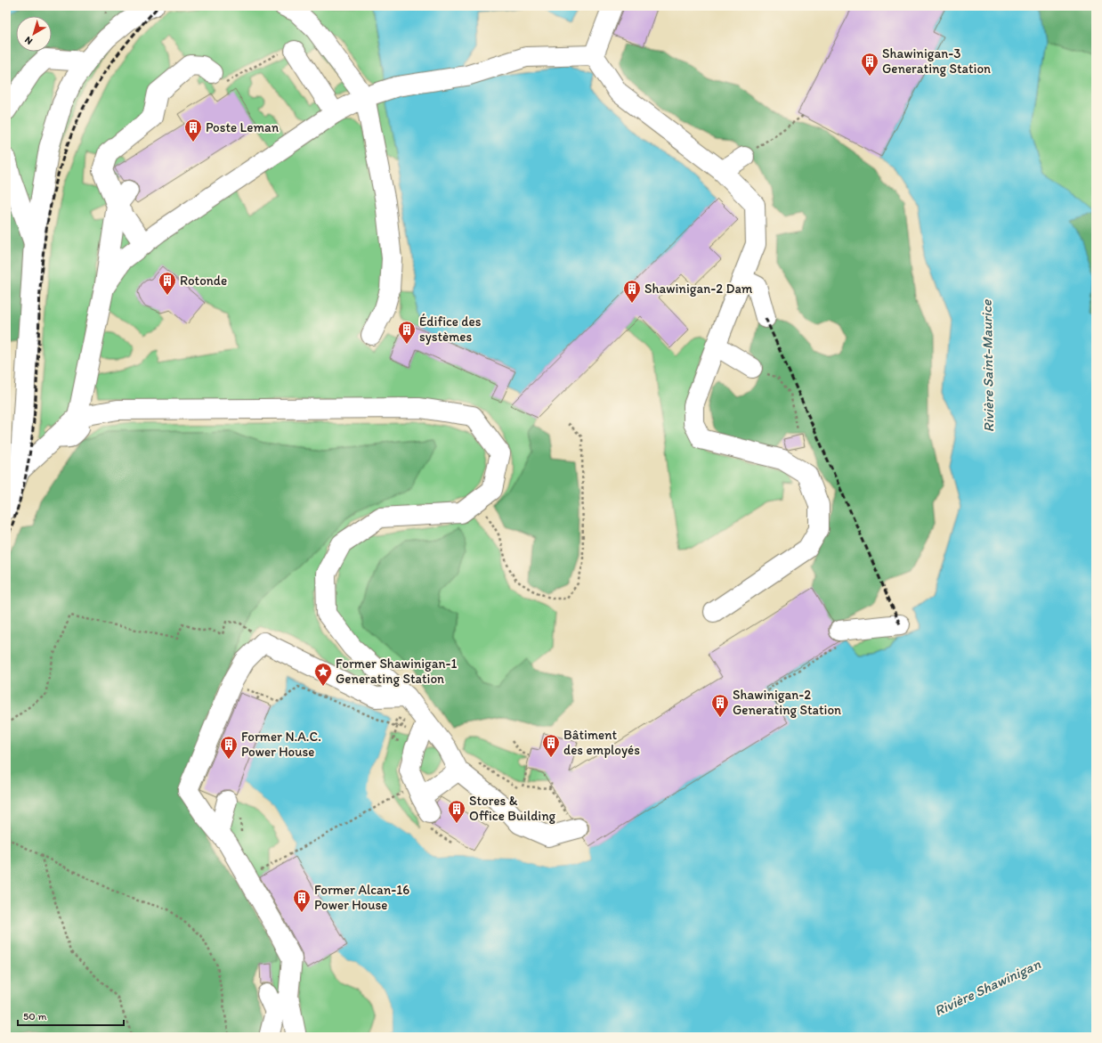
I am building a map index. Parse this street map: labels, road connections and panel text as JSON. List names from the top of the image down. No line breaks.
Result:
{"water":["Rivière Saint-Maurice","Rivière Shawinigan"],"places":{"building":["Shawinigan-3 Generating Station","Poste Leman","Rotonde","Shawinigan-2 Dam","Édifice des systèmes","Shawinigan-2 Generating Station","Bâtiment des employés","Former N.A.C. Power House","Stores & Office Building","Former Alcan-16 Power House"],"place":["Former Shawinigan-1 Generating Station"]},"scale_bar":"50 m","north":"bottom left"}
